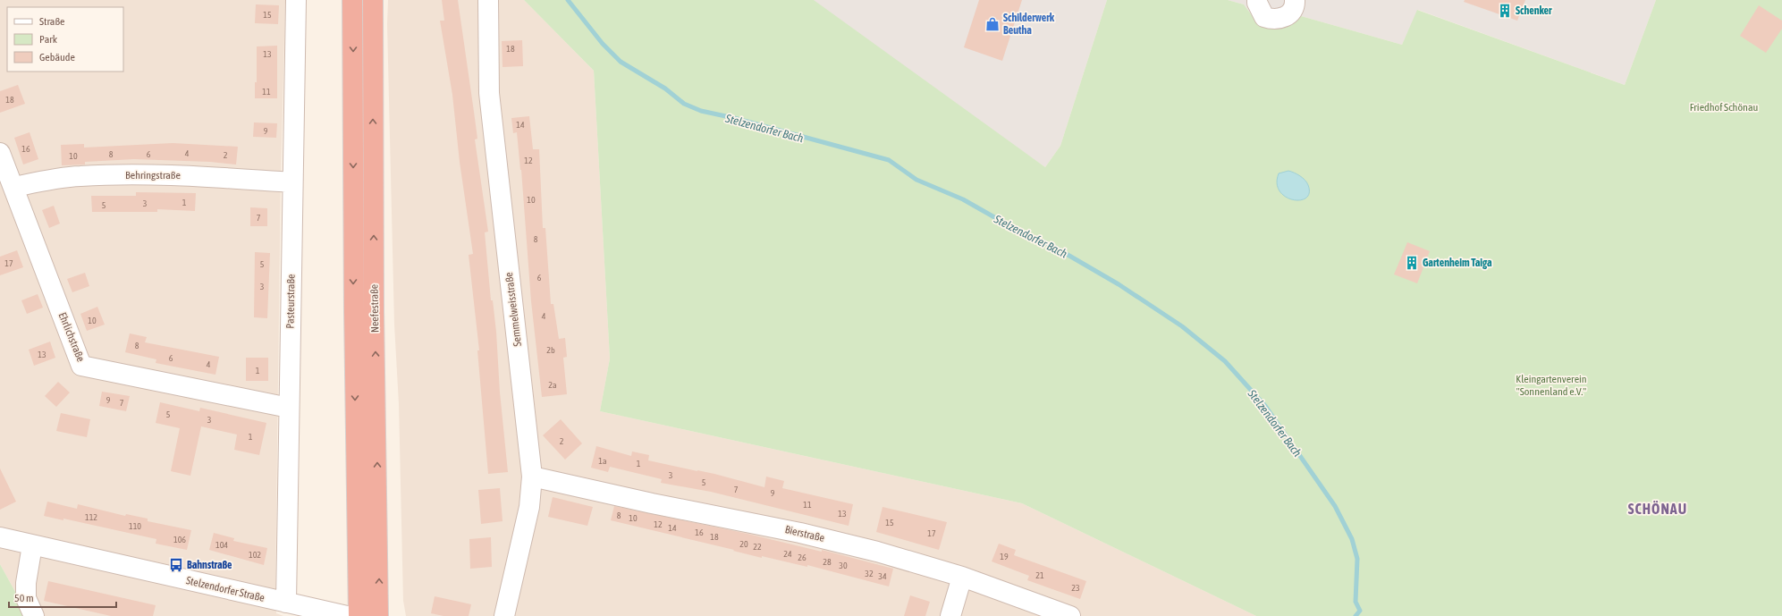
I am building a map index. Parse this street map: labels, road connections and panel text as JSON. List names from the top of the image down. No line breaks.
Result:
{"streets":{"highway":["Neefestraße"],"street":["Behringstraße","Pasteurstraße","Semmelweisstraße","Ehrlichstraße","Bierstraße","Stelzendorfer Straße"]},"crossings":[["Behringstraße","Pasteurstraße"],["Behringstraße","Ehrlichstraße"],["Pasteurstraße","Ehrlichstraße"],["Pasteurstraße","Stelzendorfer Straße"],["Semmelweisstraße","Bierstraße"]],"districts":["SCHÖNAU"],"water":["Stelzendorfer Bach"],"parks":["Friedhof Schönau","Kleingartenverein \"Sonnenland e.V.\""],"places":{"building":["Schenker","Gartenheim Taiga"],"shop":["Schilderwerk Beutha"],"bus stop":["Bahnstraße"]},"house_numbers":["15","18","13","11","18","14","9","16","4","8","6","2","10","12","10","1","3","5","7","8","17","5","6","3","4","10","8","2b","13","6","4","1","2a","9","7","5","3","1","2","1a","1","3","5","7","9","11","13","8","112","10","15","12","110","14","16","17","18","106","20","104","22","24","102","19","26","28","30","32","21","34","23"],"legend":["Straße","Park","Gebäude"],"scale_bar":"50 m"}
